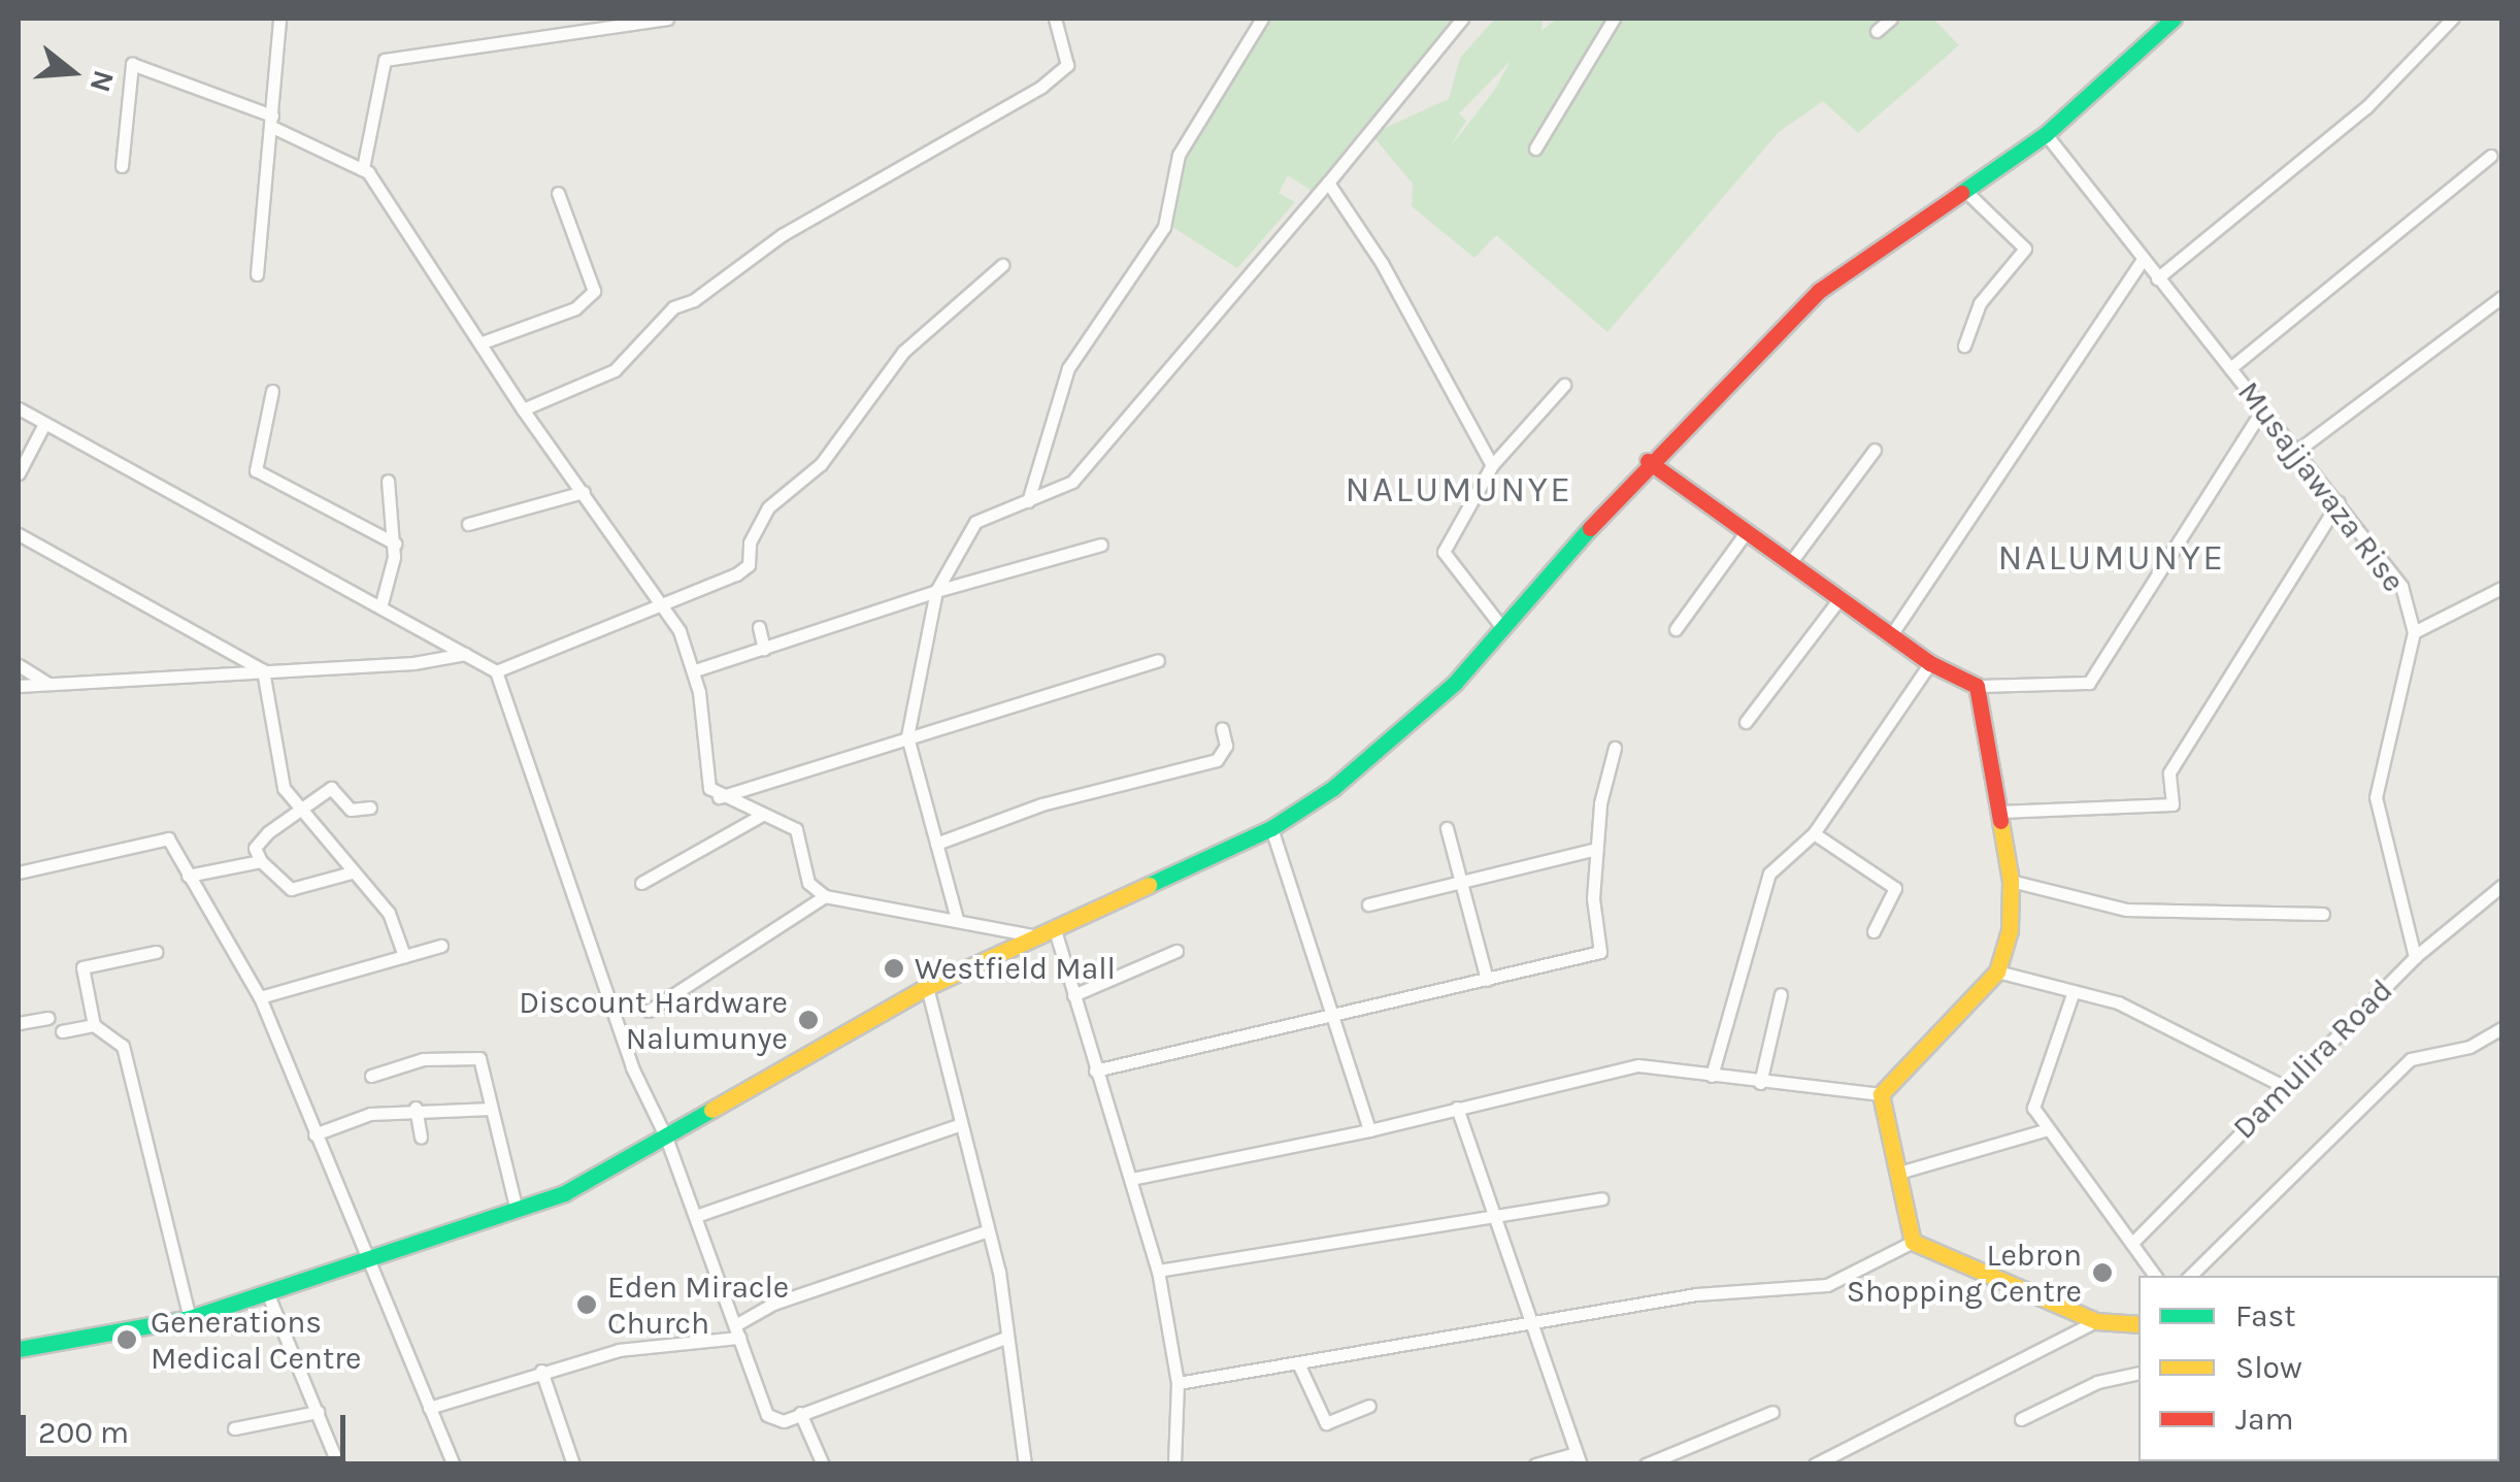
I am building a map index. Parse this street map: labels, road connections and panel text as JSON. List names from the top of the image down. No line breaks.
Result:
{"streets":{"street":["Musajjawaza Rise","Damulira Road"]},"crossings":[["Musajjawaza Rise","Damulira Road"]],"districts":["NALUMUNYE","NALUMUNYE"],"places":["Westfield Mall","Discount Hardware Nalumunye","Lebron Shopping Centre","Eden Miracle Church","Generations Medical Centre"],"legend":["Fast","Slow","Jam"],"scale_bar":"200 m","north":"right"}
